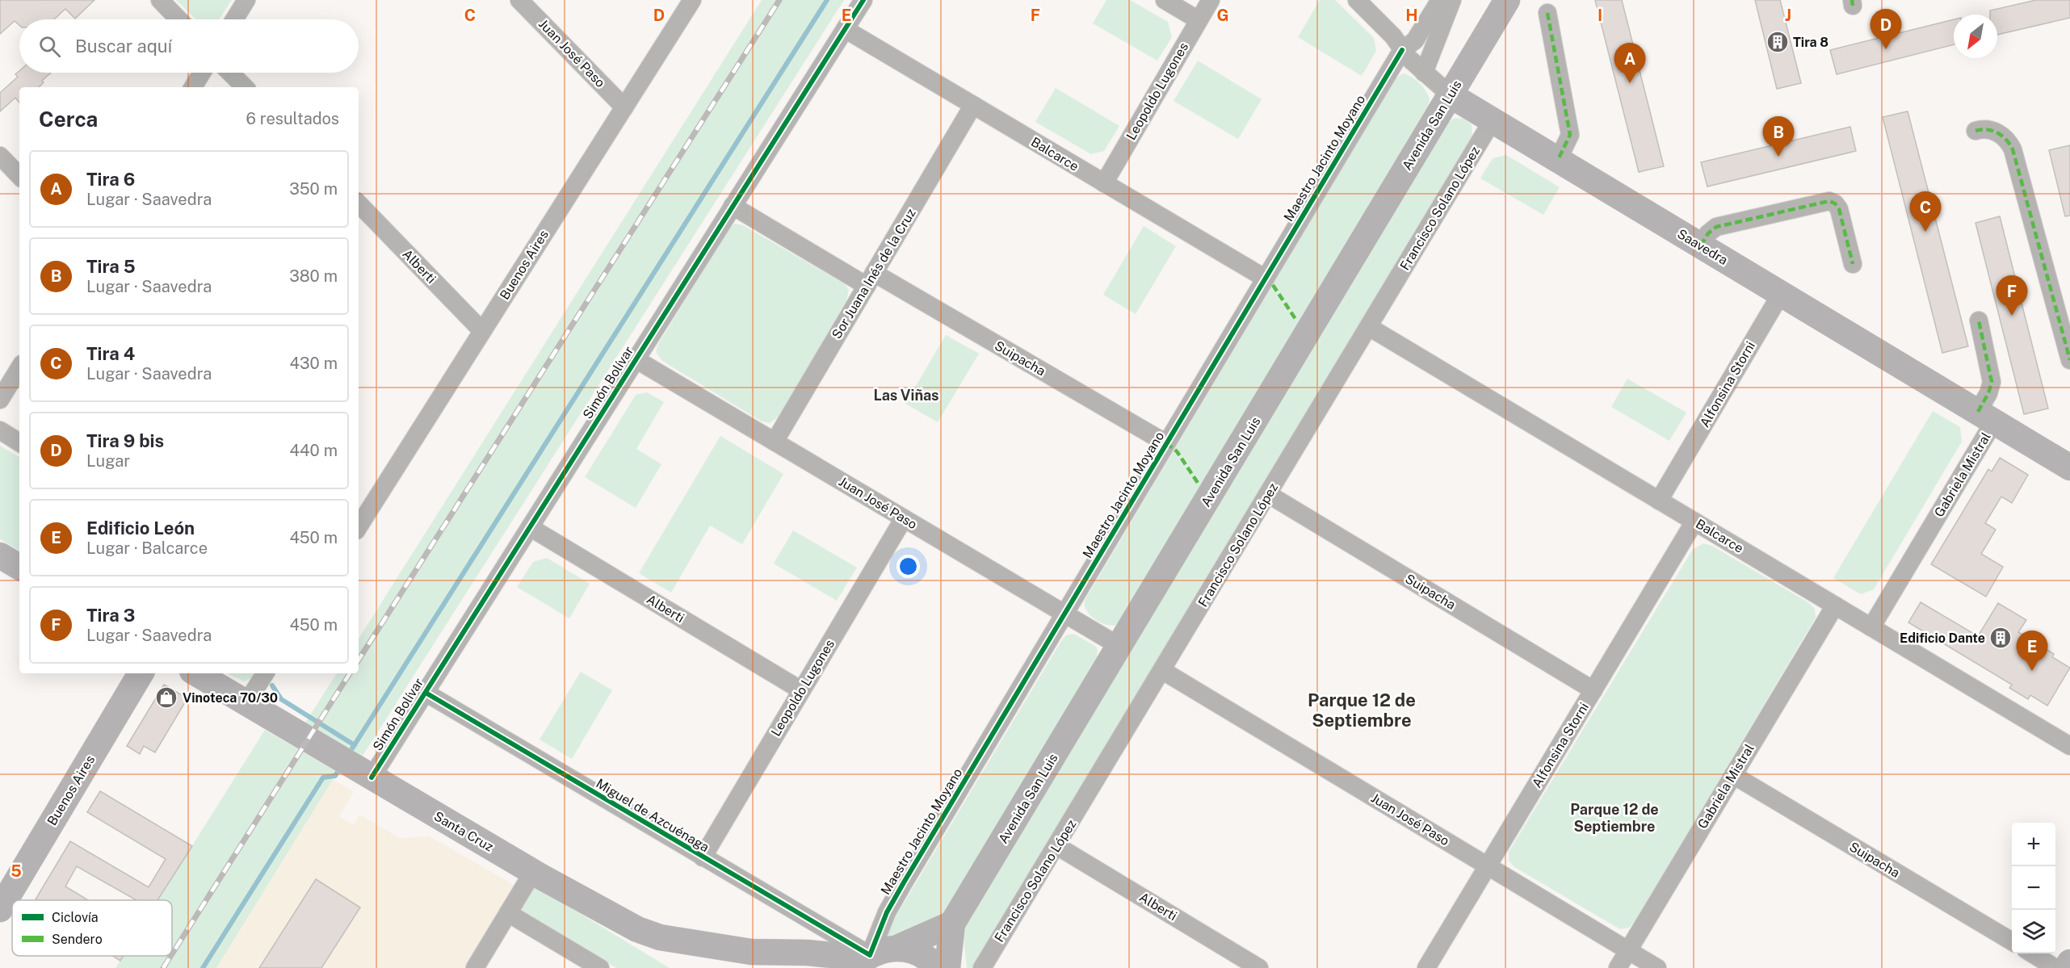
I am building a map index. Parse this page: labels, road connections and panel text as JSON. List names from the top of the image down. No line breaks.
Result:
{"streets":{"main road":["Avenida San Luis","Saavedra","Buenos Aires","Santa Cruz"],"street":["Juan José Paso","Leopoldo Lugones","Balcarce","Maestro Jacinto Moyano","Francisco Solano López","Alberti","Sor Juana Inés de la Cruz","Suipacha","Simón Bolívar","Alfonsina Storni","Gabriela Mistral","Miguel de Azcuénaga"]},"crossings":[["Juan José Paso","Leopoldo Lugones"],["Juan José Paso","Avenida San Luis"],["Juan José Paso","Maestro Jacinto Moyano"],["Juan José Paso","Francisco Solano López"],["Juan José Paso","Buenos Aires"],["Juan José Paso","Sor Juana Inés de la Cruz"],["Juan José Paso","Simón Bolívar"],["Juan José Paso","Alfonsina Storni"],["Juan José Paso","Gabriela Mistral"],["Leopoldo Lugones","Balcarce"],["Leopoldo Lugones","Alberti"],["Leopoldo Lugones","Miguel de Azcuénaga"],["Avenida San Luis","Saavedra"],["Balcarce","Maestro Jacinto Moyano"],["Balcarce","Francisco Solano López"],["Balcarce","Sor Juana Inés de la Cruz"],["Balcarce","Simón Bolívar"],["Balcarce","Alfonsina Storni"],["Balcarce","Gabriela Mistral"],["Maestro Jacinto Moyano","Saavedra"],["Maestro Jacinto Moyano","Suipacha"],["Maestro Jacinto Moyano","Miguel de Azcuénaga"],["Maestro Jacinto Moyano","Santa Cruz"],["Francisco Solano López","Saavedra"],["Francisco Solano López","Alberti"],["Francisco Solano López","Suipacha"],["Saavedra","Alfonsina Storni"],["Saavedra","Gabriela Mistral"],["Buenos Aires","Alberti"],["Alberti","Simón Bolívar"],["Sor Juana Inés de la Cruz","Suipacha"],["Suipacha","Simón Bolívar"],["Suipacha","Alfonsina Storni"],["Suipacha","Gabriela Mistral"],["Simón Bolívar","Miguel de Azcuénaga"],["Simón Bolívar","Santa Cruz"],["Miguel de Azcuénaga","Santa Cruz"]],"districts":["Las Viñas","Parque 12 de Septiembre","Parque 12 de Septiembre"],"places":{"building":["Tira 8","Edificio Dante"],"shop":["Vinoteca 70/30"]},"legend":["Ciclovía","Sendero"],"north":"bottom left","page":{"pins":["D","A","B","C","F","E"],"search":"Buscar aquí","heading":["Cerca","6 resultados"],"list":[{"mark":"A","name":"Tira 6","note":"Lugar · Saavedra","value":"350 m"},{"mark":"B","name":"Tira 5","note":"Lugar · Saavedra","value":"380 m"},{"mark":"C","name":"Tira 4","note":"Lugar · Saavedra","value":"430 m"},{"mark":"D","name":"Tira 9 bis","note":"Lugar","value":"440 m"},{"mark":"E","name":"Edificio León","note":"Lugar · Balcarce","value":"450 m"},{"mark":"F","name":"Tira 3","note":"Lugar · Saavedra","value":"450 m"}],"map_buttons":["+","−"]},"grid":{"columns":["C","D","E","F","G","H","I","J"],"rows":["5"]}}
